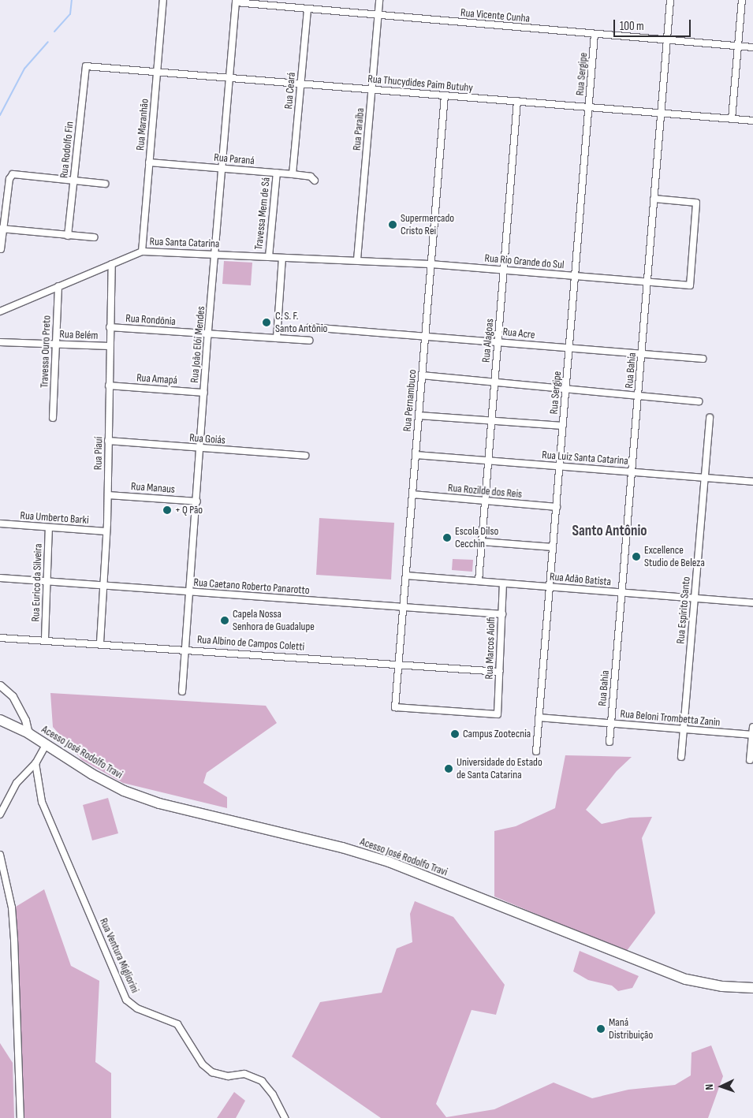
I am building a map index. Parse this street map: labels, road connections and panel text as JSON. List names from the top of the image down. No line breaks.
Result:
{"streets":{"highway":["Acesso José Rodolfo Travi"],"street":["Rua Vicente Cunha","Rua Sergipe","Rua Thucydides Paim Butuhy","Rua Ceará","Rua Maranhão","Rua Paraíba","Rua Rodolfo Fin","Rua Paraná","Travessa Mem de Sá","Rua Santa Catarina","Rua Rio Grande do Sul","Rua Rondônia","Rua Acre","Rua Belém","Rua Alagoas","Rua João Elói Mendes","Travessa Ouro Preto","Rua Bahia","Rua Amapá","Rua Pernambuco","Rua Goiás","Rua Piauí","Rua Luiz Santa Catarina","Rua Manaus","Rua Rozilde dos Reis","Rua Umberto Barki","Rua Adão Batista","Rua Eurico da Silveira","Rua Caetano Roberto Panarotto","Rua Espírito Santo","Rua Albino de Campos Coletti","Rua Marcos Aiolfi","Rua Beloni Trombetta Zanin","Rua Ventura Migliorini"]},"crossings":[["Rua Vicente Cunha","Rua Sergipe"],["Rua Vicente Cunha","Rua Ceará"],["Rua Vicente Cunha","Rua Paraíba"],["Rua Vicente Cunha","Rua João Elói Mendes"],["Rua Vicente Cunha","Rua Bahia"],["Rua Sergipe","Rua Thucydides Paim Butuhy"],["Rua Sergipe","Rua Rio Grande do Sul"],["Rua Sergipe","Rua Acre"],["Rua Sergipe","Rua Luiz Santa Catarina"],["Rua Sergipe","Rua Rozilde dos Reis"],["Rua Sergipe","Rua Adão Batista"],["Rua Sergipe","Rua Beloni Trombetta Zanin"],["Rua Thucydides Paim Butuhy","Rua Ceará"],["Rua Thucydides Paim Butuhy","Rua Maranhão"],["Rua Thucydides Paim Butuhy","Rua Paraíba"],["Rua Thucydides Paim Butuhy","Rua Rodolfo Fin"],["Rua Thucydides Paim Butuhy","Rua Alagoas"],["Rua Thucydides Paim Butuhy","Rua João Elói Mendes"],["Rua Thucydides Paim Butuhy","Rua Bahia"],["Rua Thucydides Paim Butuhy","Rua Pernambuco"],["Rua Ceará","Rua Paraná"],["Rua Maranhão","Rua Paraná"],["Rua Maranhão","Rua Santa Catarina"],["Rua Paraíba","Rua Santa Catarina"],["Rua Paraíba","Rua Rio Grande do Sul"],["Rua Paraná","Travessa Mem de Sá"],["Rua Paraná","Rua João Elói Mendes"],["Travessa Mem de Sá","Rua Santa Catarina"],["Rua Santa Catarina","Rua Rio Grande do Sul"],["Rua Santa Catarina","Rua João Elói Mendes"],["Rua Santa Catarina","Travessa Ouro Preto"],["Rua Santa Catarina","Rua Piauí"],["Rua Rio Grande do Sul","Rua Alagoas"],["Rua Rio Grande do Sul","Rua Bahia"],["Rua Rio Grande do Sul","Rua Pernambuco"],["Rua Rondônia","Rua João Elói Mendes"],["Rua Rondônia","Rua Piauí"],["Rua Acre","Rua Alagoas"],["Rua Acre","Rua Bahia"],["Rua Acre","Rua Pernambuco"],["Rua Belém","Travessa Ouro Preto"],["Rua Belém","Rua Piauí"],["Rua Alagoas","Rua Luiz Santa Catarina"],["Rua Alagoas","Rua Rozilde dos Reis"],["Rua Alagoas","Rua Adão Batista"],["Rua João Elói Mendes","Rua Amapá"],["Rua João Elói Mendes","Rua Goiás"],["Rua João Elói Mendes","Rua Manaus"],["Rua João Elói Mendes","Rua Caetano Roberto Panarotto"],["Rua João Elói Mendes","Rua Albino de Campos Coletti"],["Rua Bahia","Rua Luiz Santa Catarina"],["Rua Bahia","Rua Adão Batista"],["Rua Bahia","Rua Beloni Trombetta Zanin"],["Rua Amapá","Rua Piauí"],["Rua Pernambuco","Rua Luiz Santa Catarina"],["Rua Pernambuco","Rua Rozilde dos Reis"],["Rua Pernambuco","Rua Adão Batista"],["Rua Pernambuco","Rua Caetano Roberto Panarotto"],["Rua Pernambuco","Rua Albino de Campos Coletti"],["Rua Pernambuco","Rua Marcos Aiolfi"],["Rua Goiás","Rua Piauí"],["Rua Piauí","Rua Manaus"],["Rua Piauí","Rua Umberto Barki"],["Rua Piauí","Rua Caetano Roberto Panarotto"],["Rua Piauí","Rua Albino de Campos Coletti"],["Rua Luiz Santa Catarina","Rua Espírito Santo"],["Rua Umberto Barki","Rua Eurico da Silveira"],["Rua Adão Batista","Rua Espírito Santo"],["Rua Adão Batista","Rua Marcos Aiolfi"],["Rua Eurico da Silveira","Rua Caetano Roberto Panarotto"],["Rua Eurico da Silveira","Rua Albino de Campos Coletti"],["Rua Caetano Roberto Panarotto","Rua Marcos Aiolfi"],["Rua Espírito Santo","Rua Beloni Trombetta Zanin"],["Rua Albino de Campos Coletti","Rua Marcos Aiolfi"]],"districts":["Santo Antônio"],"places":["Supermercado Cristo Rei","C. S. F. Santo Antônio","+ Q Pão","Escola Dilso Cecchin","Excellence Studio de Beleza","Capela Nossa Senhora de Guadalupe","Campus Zootecnia","Universidade do Estado de Santa Catarina","Maná Distribuição"],"scale_bar":"100 m","north":"left"}
